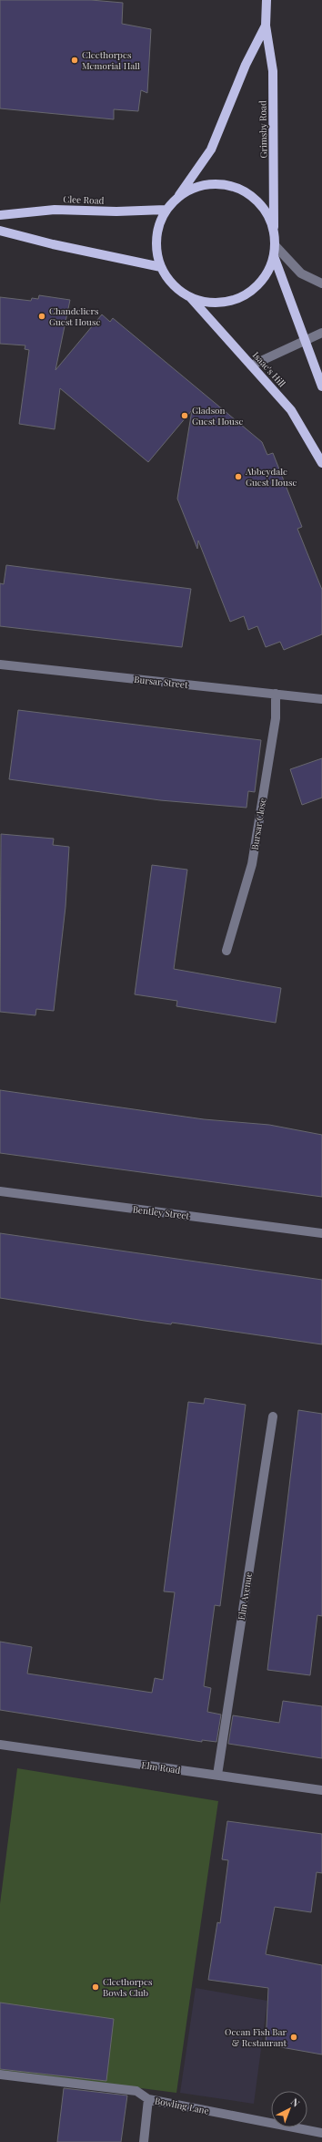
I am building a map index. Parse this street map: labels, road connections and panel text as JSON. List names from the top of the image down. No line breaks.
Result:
{"streets":{"main road":["Grimsby Road","Clee Road","Isaac's Hill"],"street":["Bursar Street","Bursar Close","Bentley Street","Elm Avenue","Elm Road","Bowling Lane"]},"crossings":[["Grimsby Road","Clee Road"],["Grimsby Road","Isaac's Hill"],["Clee Road","Isaac's Hill"],["Bursar Street","Bursar Close"],["Elm Avenue","Elm Road"]],"places":["Cleethorpes Memorial Hall","Chandeliers Guest House","Gladson Guest House","Abbeydale Guest House","Cleethorpes Bowls Club","Ocean Fish Bar & Restaurant"],"north":"top right"}
